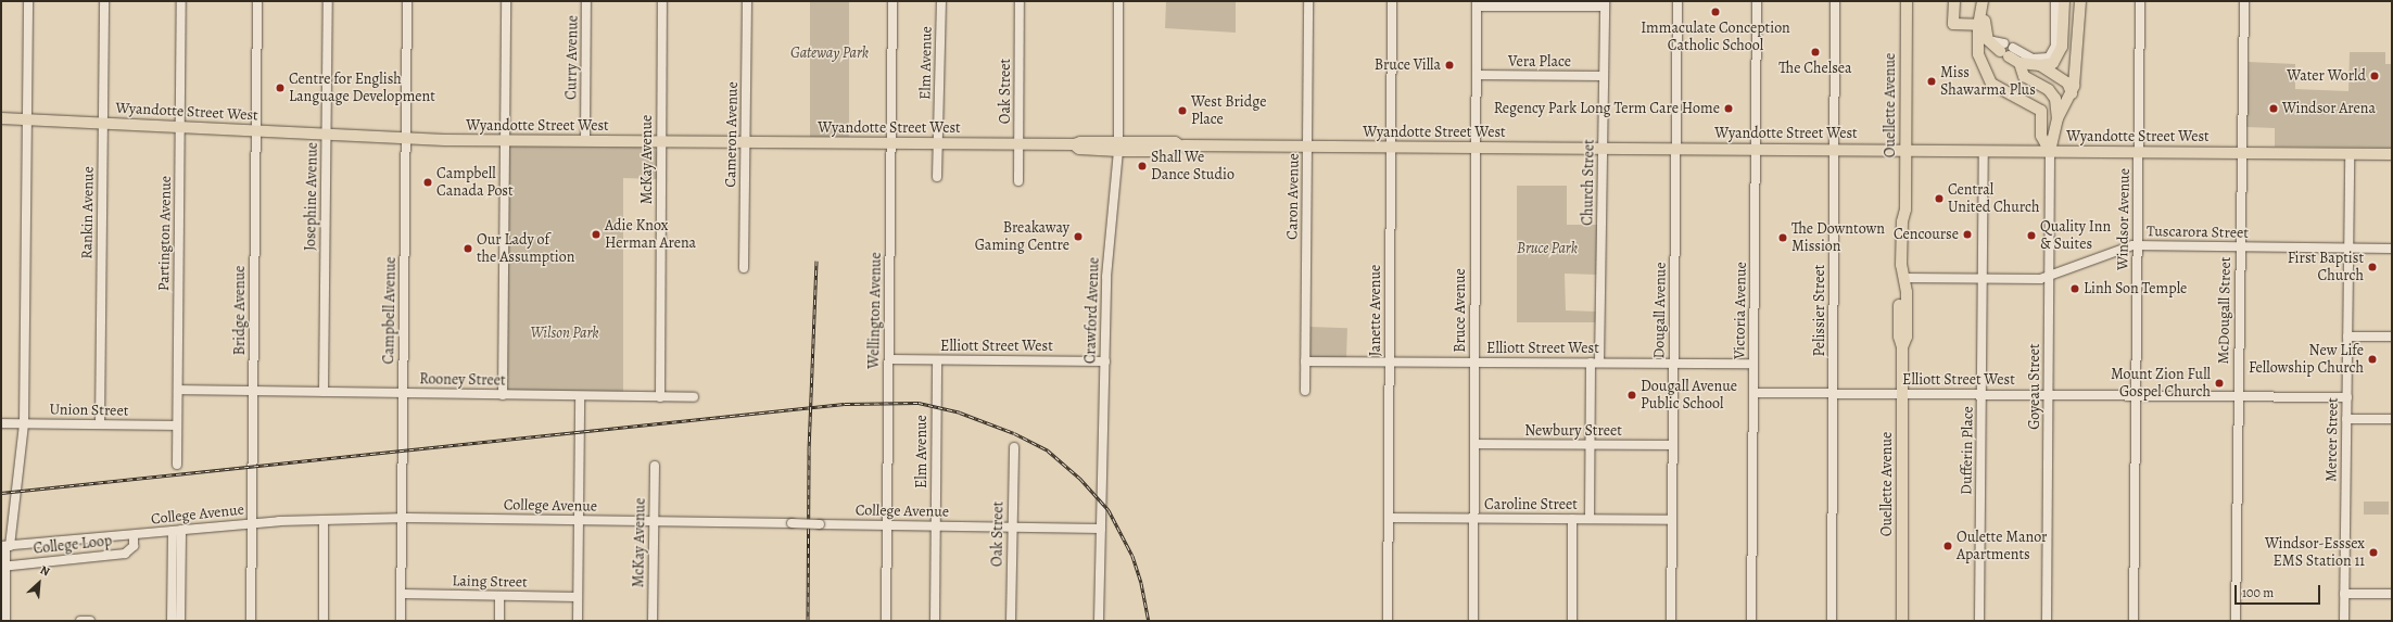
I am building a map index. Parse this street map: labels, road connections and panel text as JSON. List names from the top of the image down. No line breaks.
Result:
{"streets":{"main road":["Ouellette Avenue","Wyandotte Street West"],"street":["Curry Avenue","Vera Place","Elm Avenue","Oak Street","Cameron Avenue","McKay Avenue","Church Street","Josephine Avenue","Caron Avenue","Rankin Avenue","Windsor Avenue","Tuscarora Street","Partington Avenue","Bridge Avenue","Campbell Avenue","Wellington Avenue","Crawford Avenue","Janette Avenue","Bruce Avenue","Dougall Avenue","Victoria Avenue","Pelissier Street","McDougall Street","Elliott Street West","Rooney Street","Goyeau Street","Union Street","Newbury Street","Mercer Street","Dufferin Place","Caroline Street","College Avenue","College Loop","Laing Street"]},"crossings":[["Curry Avenue","Wyandotte Street West"],["Vera Place","Church Street"],["Vera Place","Bruce Avenue"],["Elm Avenue","Wyandotte Street West"],["Elm Avenue","Elliott Street West"],["Elm Avenue","College Avenue"],["Oak Street","Wyandotte Street West"],["Oak Street","College Avenue"],["Ouellette Avenue","Wyandotte Street West"],["Ouellette Avenue","Tuscarora Street"],["Ouellette Avenue","Elliott Street West"],["Wyandotte Street West","Cameron Avenue"],["Wyandotte Street West","McKay Avenue"],["Wyandotte Street West","Church Street"],["Wyandotte Street West","Josephine Avenue"],["Wyandotte Street West","Caron Avenue"],["Wyandotte Street West","Rankin Avenue"],["Wyandotte Street West","Windsor Avenue"],["Wyandotte Street West","Partington Avenue"],["Wyandotte Street West","Bridge Avenue"],["Wyandotte Street West","Campbell Avenue"],["Wyandotte Street West","Wellington Avenue"],["Wyandotte Street West","Crawford Avenue"],["Wyandotte Street West","Janette Avenue"],["Wyandotte Street West","Bruce Avenue"],["Wyandotte Street West","Dougall Avenue"],["Wyandotte Street West","Victoria Avenue"],["Wyandotte Street West","Pelissier Street"],["Wyandotte Street West","McDougall Street"],["Wyandotte Street West","Goyeau Street"],["Wyandotte Street West","Mercer Street"],["Wyandotte Street West","Dufferin Place"],["McKay Avenue","Rooney Street"],["McKay Avenue","College Avenue"],["Church Street","Elliott Street West"],["Church Street","Newbury Street"],["Church Street","Caroline Street"],["Josephine Avenue","Rooney Street"],["Caron Avenue","Elliott Street West"],["Rankin Avenue","Union Street"],["Windsor Avenue","Tuscarora Street"],["Windsor Avenue","Elliott Street West"],["Tuscarora Street","McDougall Street"],["Tuscarora Street","Goyeau Street"],["Tuscarora Street","Mercer Street"],["Tuscarora Street","Dufferin Place"],["Partington Avenue","Rooney Street"],["Partington Avenue","Union Street"],["Bridge Avenue","Rooney Street"],["Bridge Avenue","College Avenue"],["Campbell Avenue","Rooney Street"],["Campbell Avenue","College Avenue"],["Campbell Avenue","Laing Street"],["Wellington Avenue","Elliott Street West"],["Wellington Avenue","College Avenue"],["Crawford Avenue","Elliott Street West"],["Crawford Avenue","College Avenue"],["Janette Avenue","Elliott Street West"],["Janette Avenue","Caroline Street"],["Bruce Avenue","Elliott Street West"],["Bruce Avenue","Newbury Street"],["Bruce Avenue","Caroline Street"],["Dougall Avenue","Elliott Street West"],["Dougall Avenue","Newbury Street"],["Dougall Avenue","Caroline Street"],["Victoria Avenue","Elliott Street West"],["Pelissier Street","Elliott Street West"],["McDougall Street","Elliott Street West"],["Elliott Street West","Goyeau Street"],["Elliott Street West","Mercer Street"],["Elliott Street West","Dufferin Place"],["College Avenue","College Loop"]],"parks":["Gateway Park","Bruce Park","Wilson Park"],"places":["Immaculate Conception Catholic School","The Chelsea","Bruce Villa","Water World","Miss Shawarma Plus","Centre for English Language Development","Regency Park Long Term Care Home","Windsor Arena","West Bridge Place","Shall We Dance Studio","Campbell Canada Post","Central United Church","Adie Knox Herman Arena","Cencourse","Quality Inn & Suites","Breakaway Gaming Centre","The Downtown Mission","Our Lady of the Assumption","First Baptist Church","Linh Son Temple","New Life Fellowship Church","Mount Zion Full Gospel Church","Dougall Avenue Public School","Oulette Manor Apartments","Windsor-Esssex EMS Station 11"],"scale_bar":"100 m","north":"top right"}
